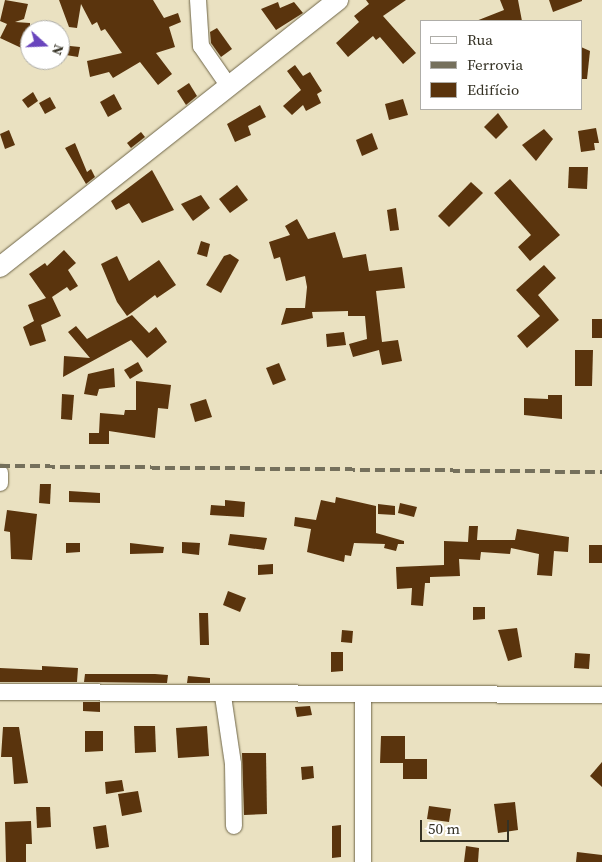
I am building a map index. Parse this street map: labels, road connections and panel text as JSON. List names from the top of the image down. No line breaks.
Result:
{"legend":["Rua","Ferrovia","Edifício"],"scale_bar":"50 m","north":"right"}
